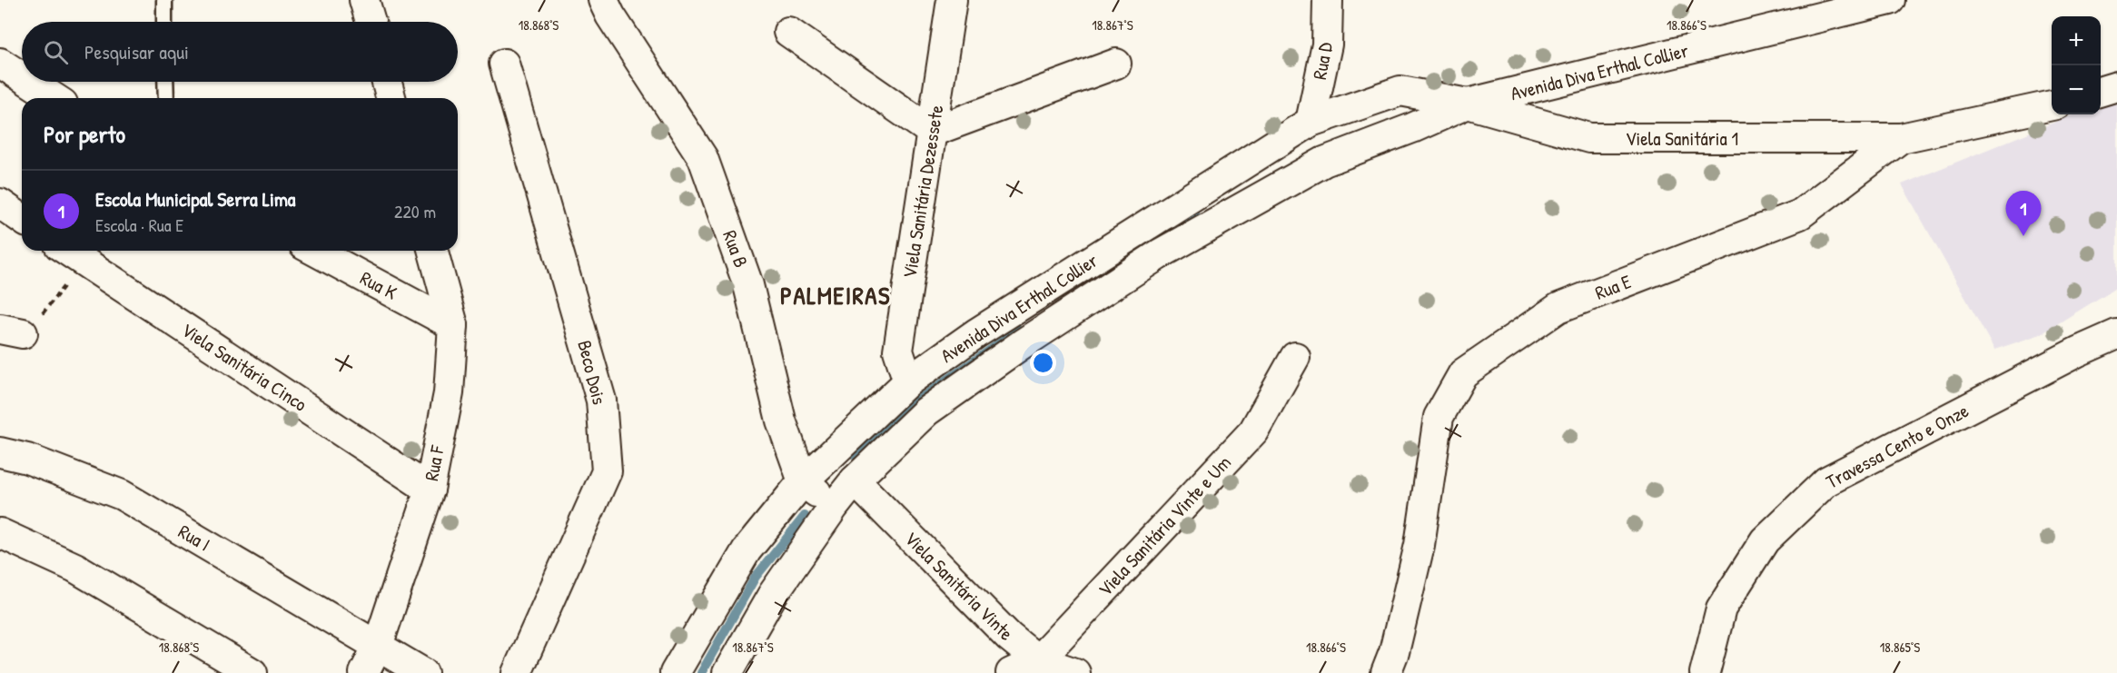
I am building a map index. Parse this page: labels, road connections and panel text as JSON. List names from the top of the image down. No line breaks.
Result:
{"streets":{"street":["Rua D","Avenida Diva Erthal Collier","Viela Sanitária 1","Viela Sanitária Dezessete","Rua B","Rua K","Rua E","Viela Sanitária Cinco","Beco Dois","Travessa Cento e Onze","Rua F","Viela Sanitária Vinte e Um","Rua I","Viela Sanitária Vinte"]},"crossings":[["Rua D","Avenida Diva Erthal Collier"],["Avenida Diva Erthal Collier","Viela Sanitária 1"],["Avenida Diva Erthal Collier","Viela Sanitária Dezessete"],["Avenida Diva Erthal Collier","Rua B"],["Avenida Diva Erthal Collier","Viela Sanitária Vinte"],["Viela Sanitária 1","Rua E"],["Rua K","Rua F"],["Viela Sanitária Cinco","Rua F"],["Rua F","Rua I"],["Viela Sanitária Vinte e Um","Viela Sanitária Vinte"]],"districts":["PALMEIRAS"],"page":{"map_buttons":["+","−"],"search":"Pesquisar aqui","heading":"Por perto","list":[{"mark":"1","name":"Escola Municipal Serra Lima","note":"Escola · Rua E","value":"220 m"}],"pins":"1"},"coordinates":["18.868°S","18.867°S","18.866°S","18.865°S"]}
